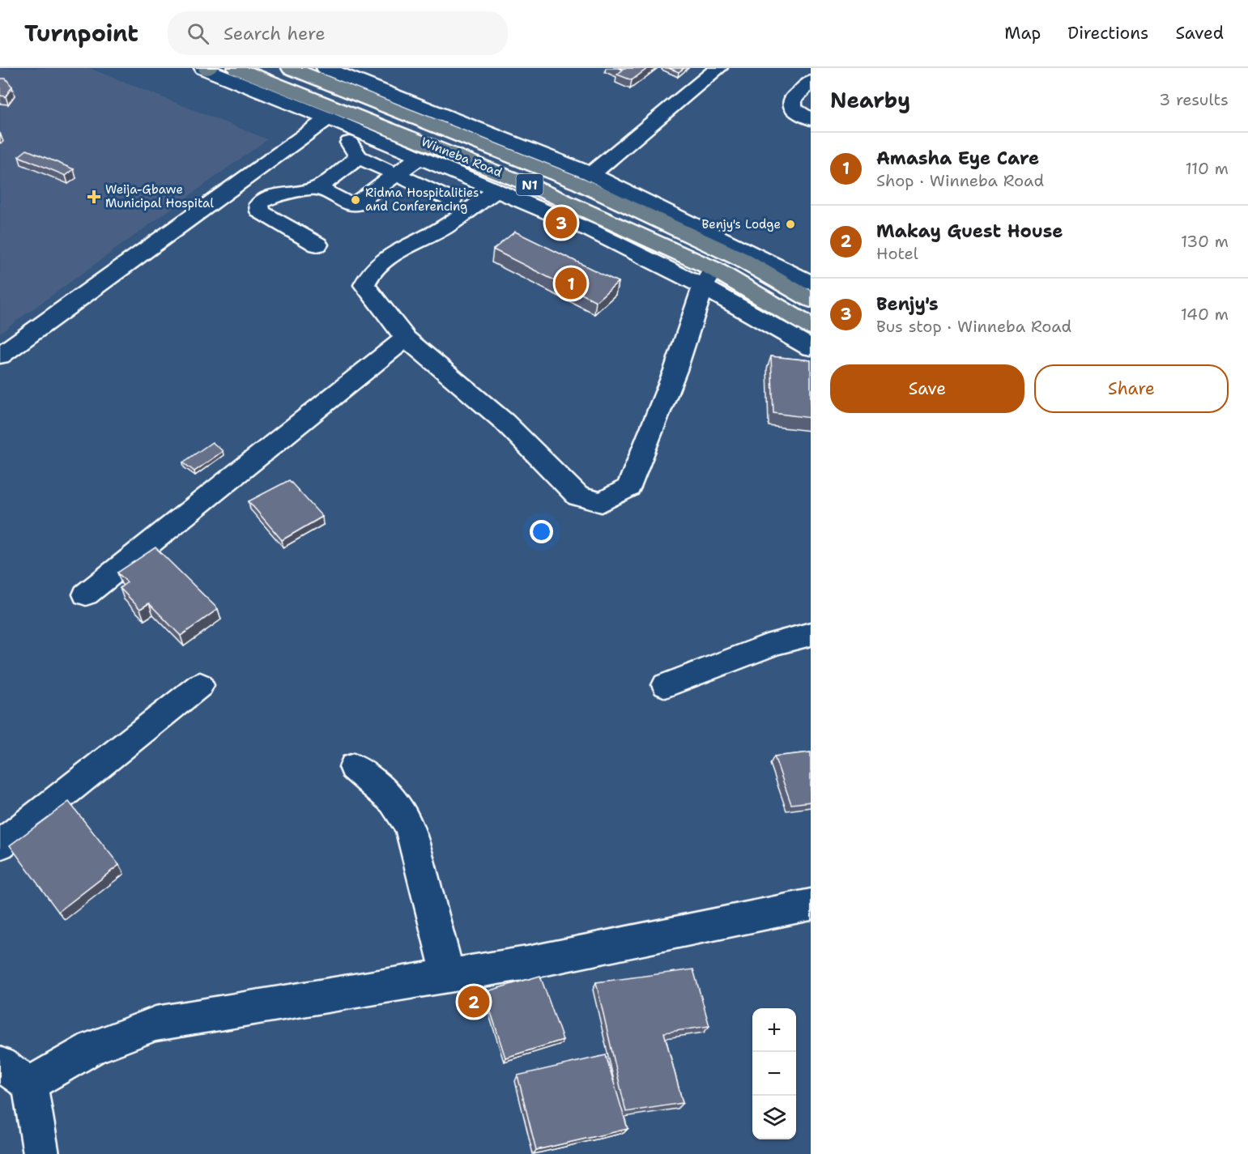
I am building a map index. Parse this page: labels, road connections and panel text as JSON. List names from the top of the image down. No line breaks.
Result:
{"streets":{"highway":["Winneba Road","N1"]},"places":{"health":["Weija-Gbawe Municipal Hospital"],"other":["Ridma Hospitalities and Conferencing","Benjy's Lodge"]},"page":{"header":"Turnpoint","search":"Search here","nav":["Map","Directions","Saved"],"heading":["Nearby","3 results"],"list":[{"mark":"1","name":"Amasha Eye Care","note":"Shop · Winneba Road","value":"110 m"},{"mark":"2","name":"Makay Guest House","note":"Hotel","value":"130 m"},{"mark":"3","name":"Benjy's","note":"Bus stop · Winneba Road","value":"140 m"}],"pins":["3","1","2"],"buttons":["Save","Share"],"map_buttons":["+","−"]}}
